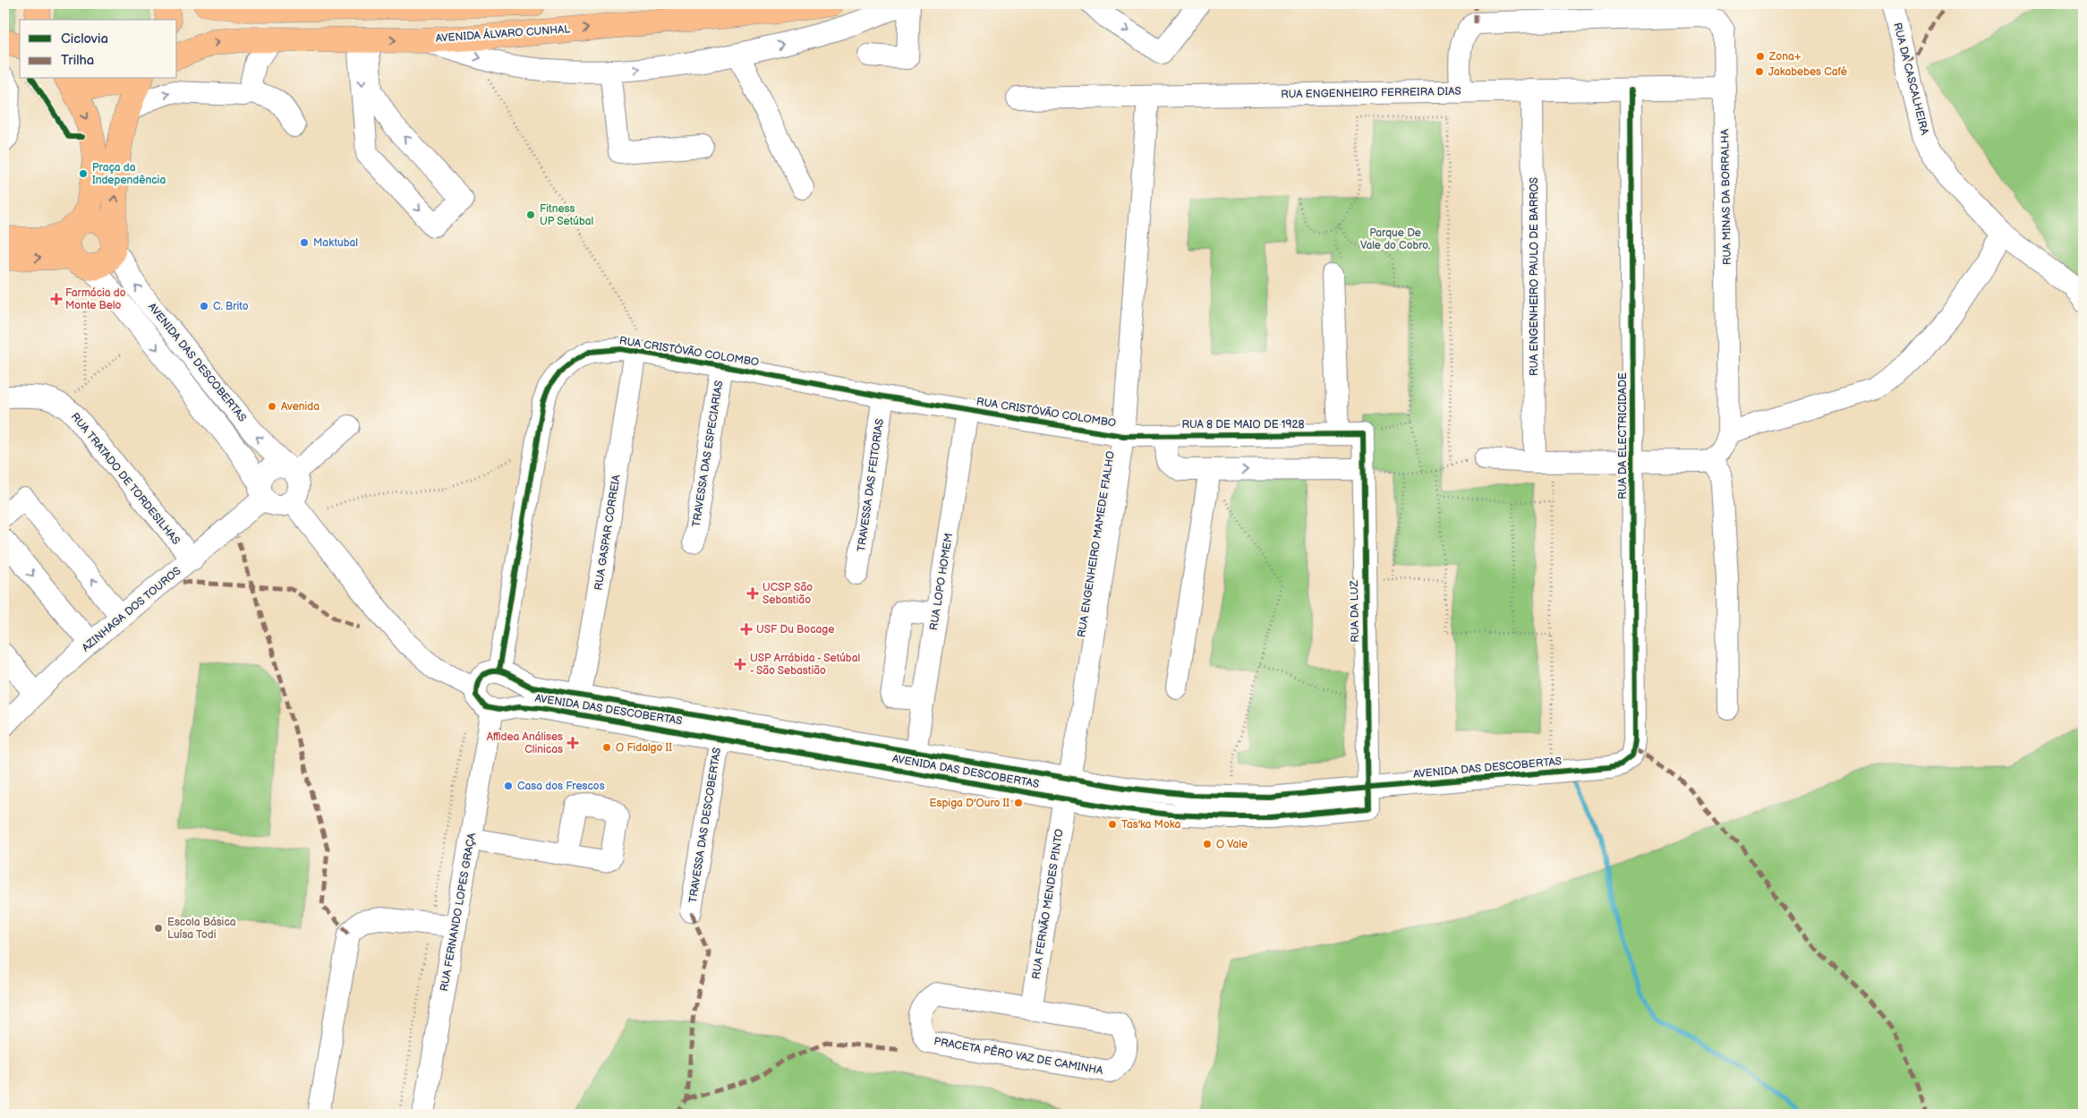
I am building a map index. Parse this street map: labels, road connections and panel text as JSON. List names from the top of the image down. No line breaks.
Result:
{"streets":{"main road":["AVENIDA ÁLVARO CUNHAL"],"street":["RUA DA CASCALHEIRA","RUA ENGENHEIRO FERREIRA DIAS","RUA MINAS DA BORRALHA","RUA ENGENHEIRO PAULO DE BARROS","RUA CRISTÓVÃO COLOMBO","AVENIDA DAS DESCOBERTAS","RUA 8 DE MAIO DE 1928","RUA DA ELECTRICIDADE","TRAVESSA DAS ESPECIARIAS","RUA TRATADO DE TORDESILHAS","TRAVESSA DAS FEITORIAS","RUA GASPAR CORREIA","RUA ENGENHEIRO MAMEDE FIALHO","RUA LOPO HOMEM","AZINHAGA DOS TOUROS","RUA DA LUZ","TRAVESSA DAS DESCOBERTAS","RUA FERNÃO MENDES PINTO","RUA FERNANDO LOPES GRAÇA","PRACETA PÊRO VAZ DE CAMINHA"]},"crossings":[["RUA ENGENHEIRO FERREIRA DIAS","RUA MINAS DA BORRALHA"],["RUA ENGENHEIRO FERREIRA DIAS","RUA ENGENHEIRO PAULO DE BARROS"],["RUA ENGENHEIRO FERREIRA DIAS","RUA DA ELECTRICIDADE"],["RUA ENGENHEIRO FERREIRA DIAS","RUA ENGENHEIRO MAMEDE FIALHO"],["RUA CRISTÓVÃO COLOMBO","AVENIDA DAS DESCOBERTAS"],["RUA CRISTÓVÃO COLOMBO","RUA 8 DE MAIO DE 1928"],["RUA CRISTÓVÃO COLOMBO","TRAVESSA DAS ESPECIARIAS"],["RUA CRISTÓVÃO COLOMBO","TRAVESSA DAS FEITORIAS"],["RUA CRISTÓVÃO COLOMBO","RUA GASPAR CORREIA"],["RUA CRISTÓVÃO COLOMBO","RUA ENGENHEIRO MAMEDE FIALHO"],["RUA CRISTÓVÃO COLOMBO","RUA LOPO HOMEM"],["RUA CRISTÓVÃO COLOMBO","RUA FERNANDO LOPES GRAÇA"],["AVENIDA DAS DESCOBERTAS","RUA DA ELECTRICIDADE"],["AVENIDA DAS DESCOBERTAS","RUA GASPAR CORREIA"],["AVENIDA DAS DESCOBERTAS","RUA ENGENHEIRO MAMEDE FIALHO"],["AVENIDA DAS DESCOBERTAS","RUA LOPO HOMEM"],["AVENIDA DAS DESCOBERTAS","AZINHAGA DOS TOUROS"],["AVENIDA DAS DESCOBERTAS","RUA DA LUZ"],["AVENIDA DAS DESCOBERTAS","TRAVESSA DAS DESCOBERTAS"],["AVENIDA DAS DESCOBERTAS","RUA FERNÃO MENDES PINTO"],["AVENIDA DAS DESCOBERTAS","RUA FERNANDO LOPES GRAÇA"],["RUA 8 DE MAIO DE 1928","RUA ENGENHEIRO MAMEDE FIALHO"],["RUA 8 DE MAIO DE 1928","RUA DA LUZ"],["RUA TRATADO DE TORDESILHAS","AZINHAGA DOS TOUROS"],["RUA ENGENHEIRO MAMEDE FIALHO","RUA FERNÃO MENDES PINTO"],["RUA FERNÃO MENDES PINTO","PRACETA PÊRO VAZ DE CAMINHA"]],"parks":["Parque De Vale do Cobro."],"places":{"other":["Zona+","Jakabebes Café","Praça da Independência","Fitness UP Setúbal","Maktubal","C. Brito","Avenida","O Fidalgo II","Casa dos Frescos","Espiga D'Ouro II","Tas'ka Moka","O Vale","Escola Básica Luísa Todi"],"health":["Farmácia do Monte Belo","UCSP São Sebastião","USF Du Bocage","USP Arrábida - Setúbal - São Sebastião","Affidea Análises Clinicas"]},"legend":["Ciclovia","Trilha"]}
